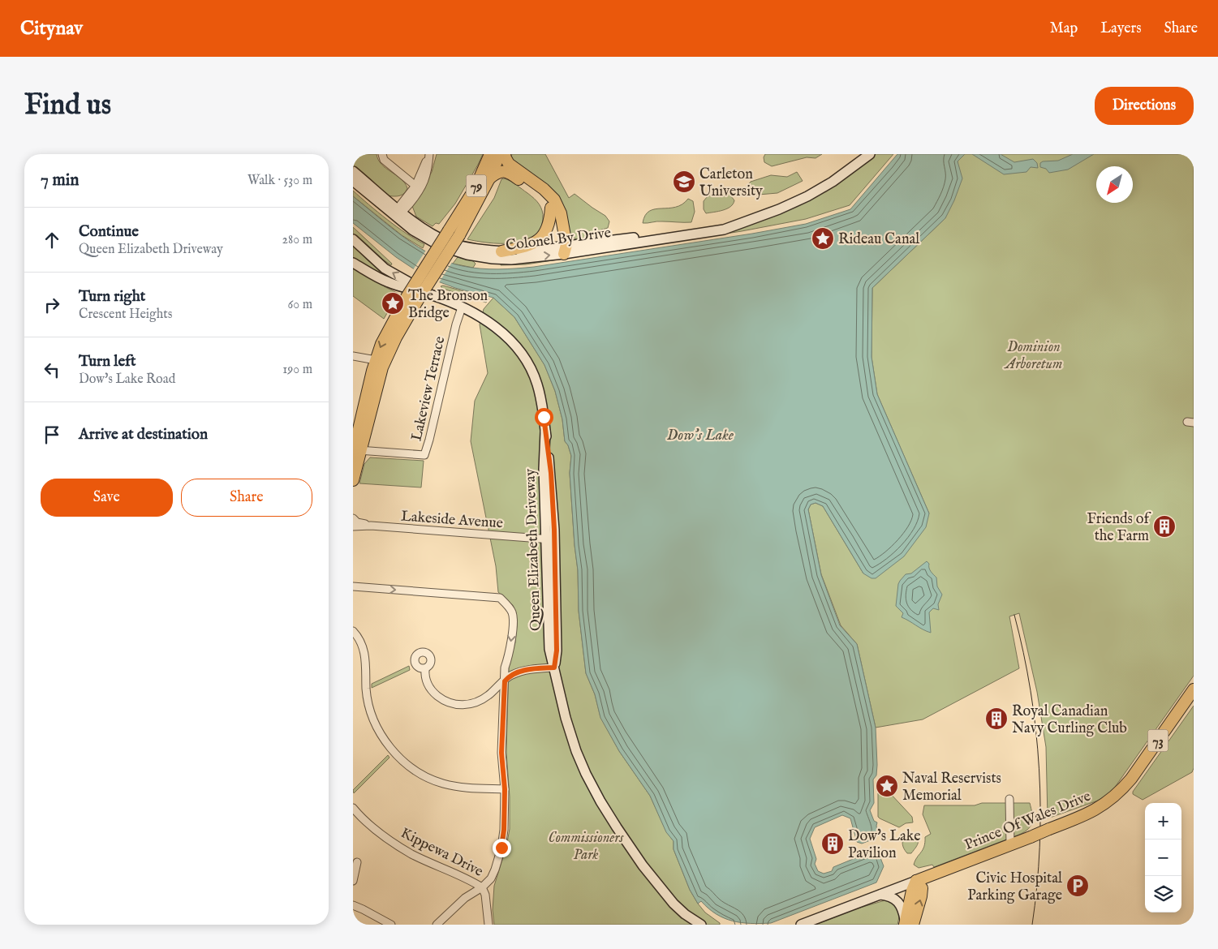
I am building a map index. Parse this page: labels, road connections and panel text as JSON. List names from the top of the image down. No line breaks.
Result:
{"streets":{"main road":["79","Colonel By Drive","Queen Elizabeth Driveway","73","Prince Of Wales Drive"],"street":["Lakeview Terrace","Lakeside Avenue","Kippewa Drive"]},"crossings":[["79","Lakeview Terrace"],["Lakeview Terrace","Queen Elizabeth Driveway"],["Lakeside Avenue","Queen Elizabeth Driveway"]],"water":["Dow's Lake"],"parks":["Dominion Arboretum","Commissioners Park"],"places":{"school or university":["Carleton University"],"place":["Rideau Canal","The Bronson Bridge","Naval Reservists Memorial"],"building":["Friends of the Farm","Royal Canadian Navy Curling Club","Dow's Lake Pavilion"],"parking":["Civic Hospital Parking Garage"]},"north":"bottom left","page":{"header":"Citynav","nav":["Map","Layers","Share"],"buttons":["Directions",["Save","Share"]],"title":"Find us","heading":["7 min","Walk · 530 m"],"list":[["Continue","Queen Elizabeth Driveway","280 m"],["Turn right","Crescent Heights","60 m"],["Turn left","Dow's Lake Road","190 m"],"Arrive at destination"],"map_buttons":["+","−"]}}
